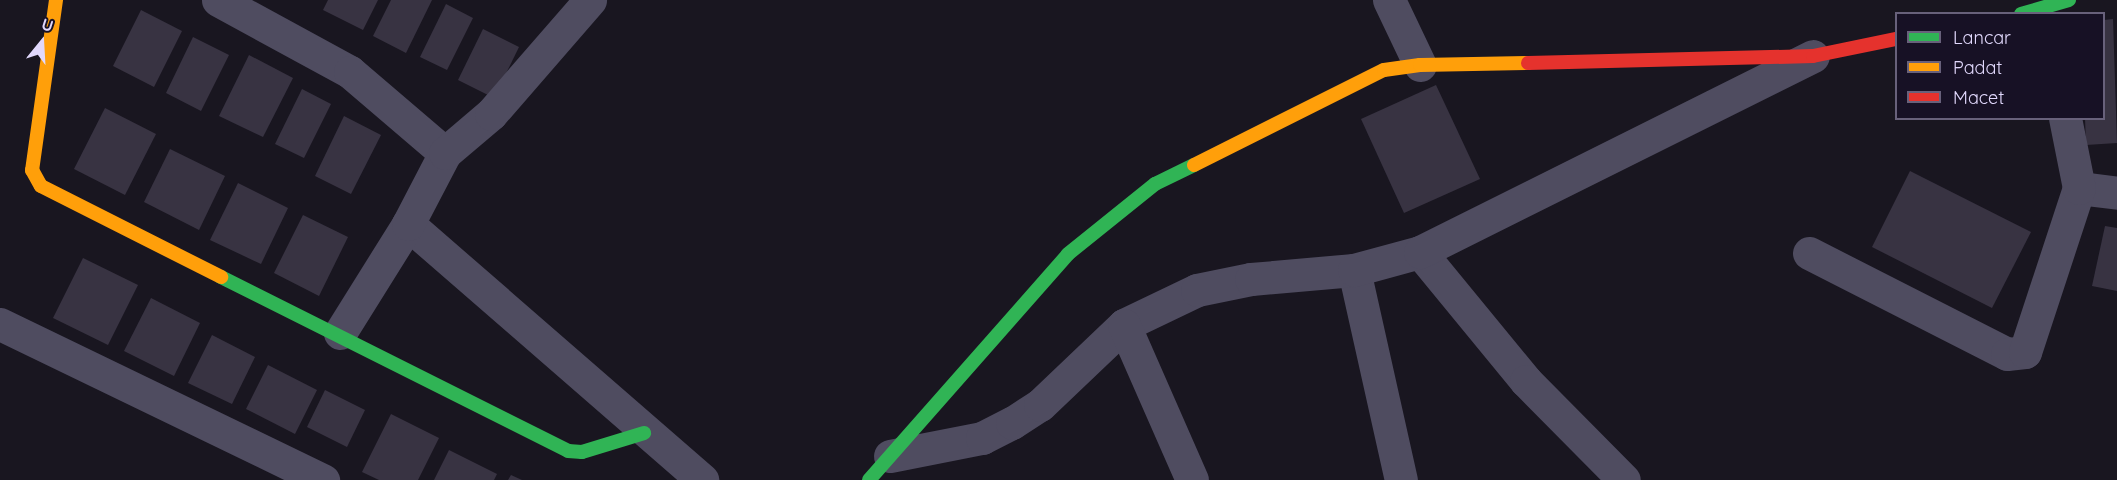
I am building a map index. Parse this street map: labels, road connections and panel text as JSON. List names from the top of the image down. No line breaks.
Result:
{"legend":["Lancar","Padat","Macet"],"north":"top"}
